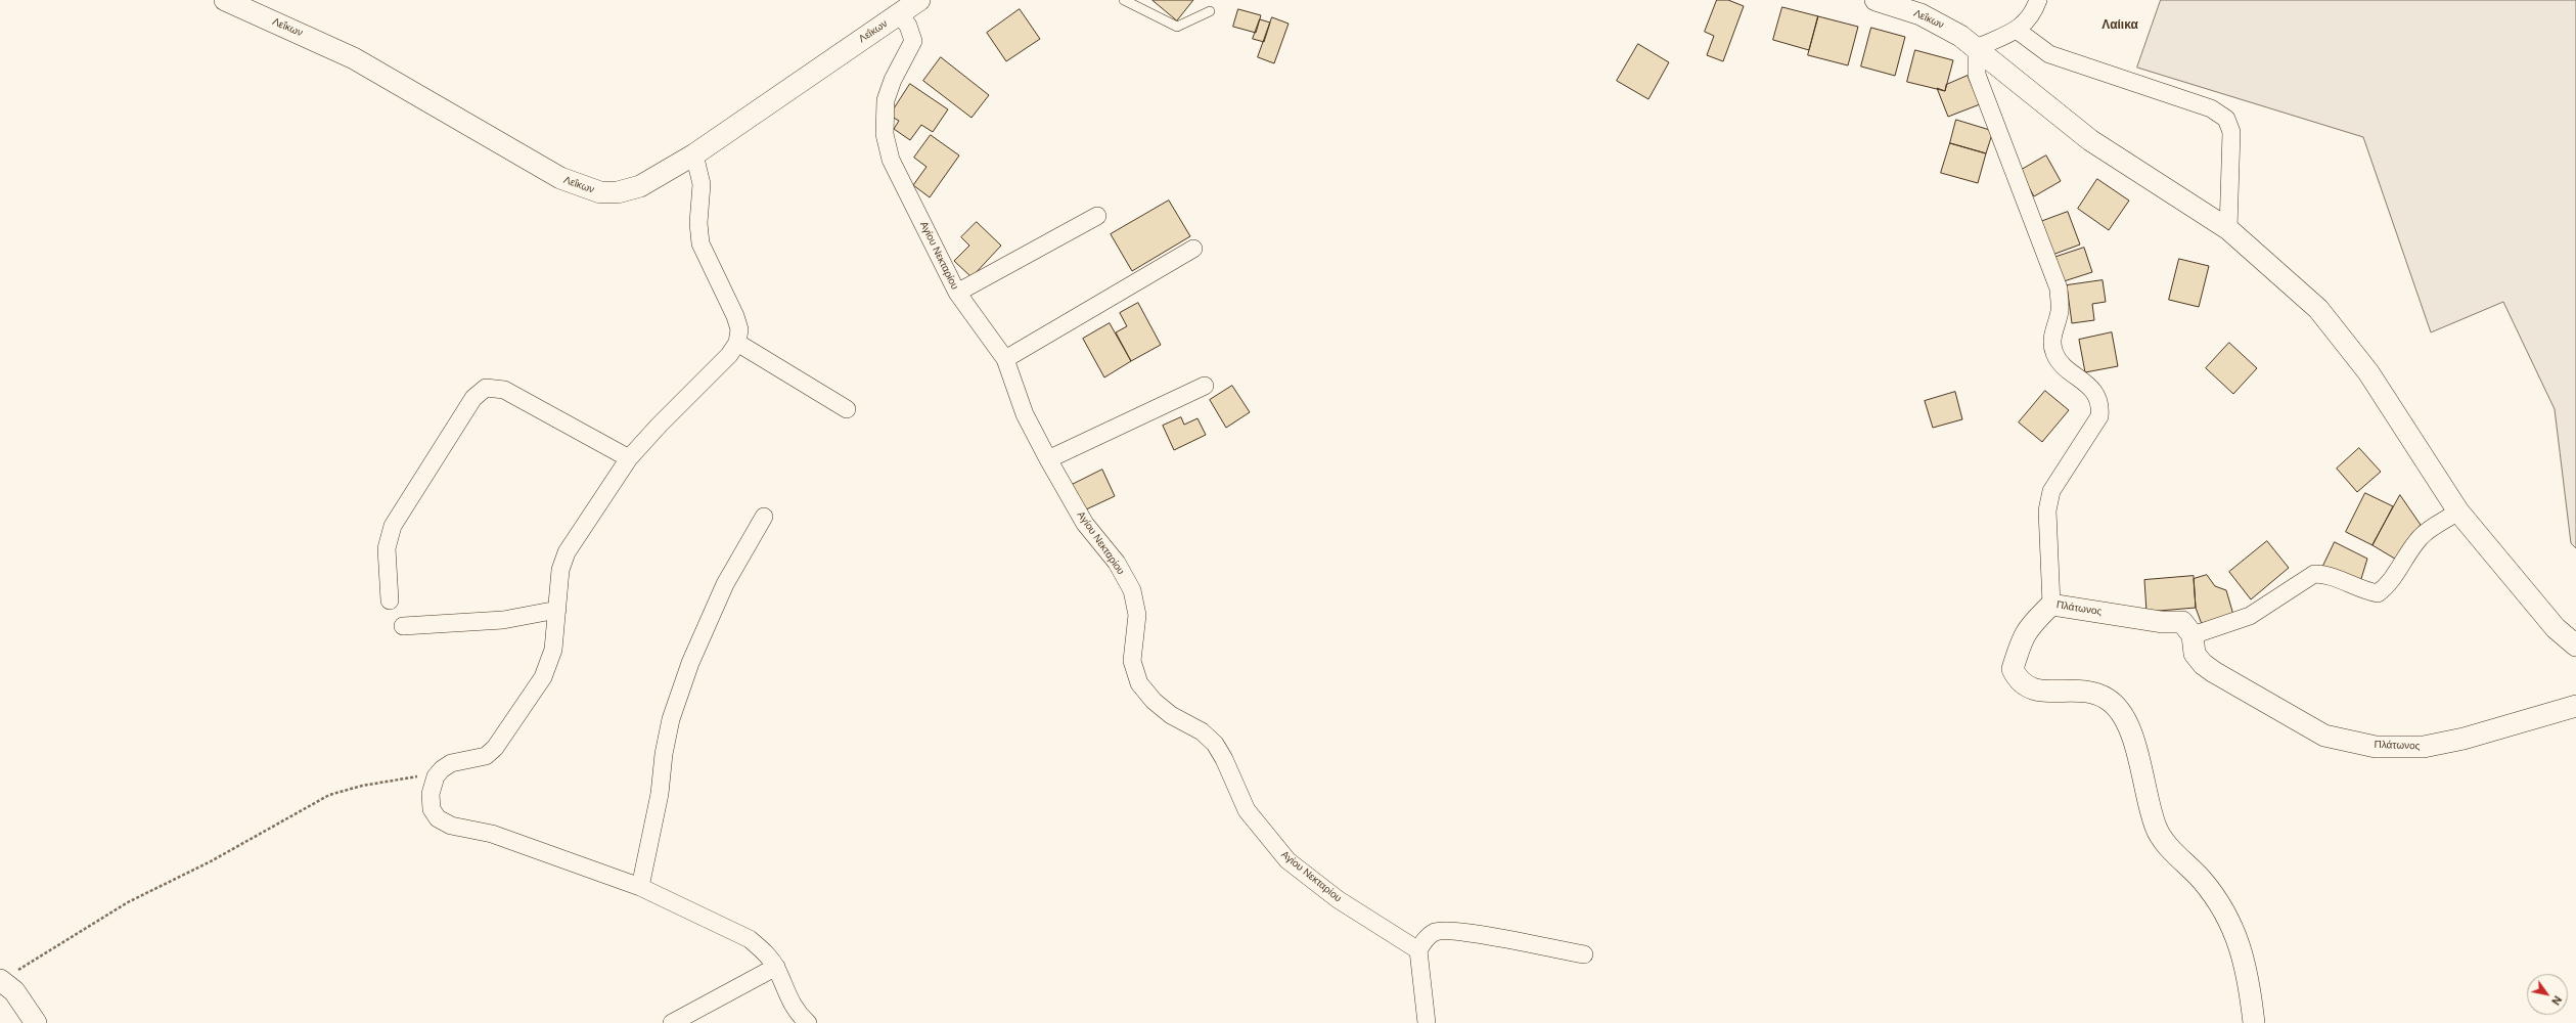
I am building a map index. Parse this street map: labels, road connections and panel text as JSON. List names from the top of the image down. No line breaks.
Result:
{"streets":{"street":["Λεΐκων","Αγίου Νεκταρίου","Πλάτωνος"]},"crossings":[["Λεΐκων","Αγίου Νεκταρίου"]],"districts":["Λαίικα"],"north":"bottom right"}
